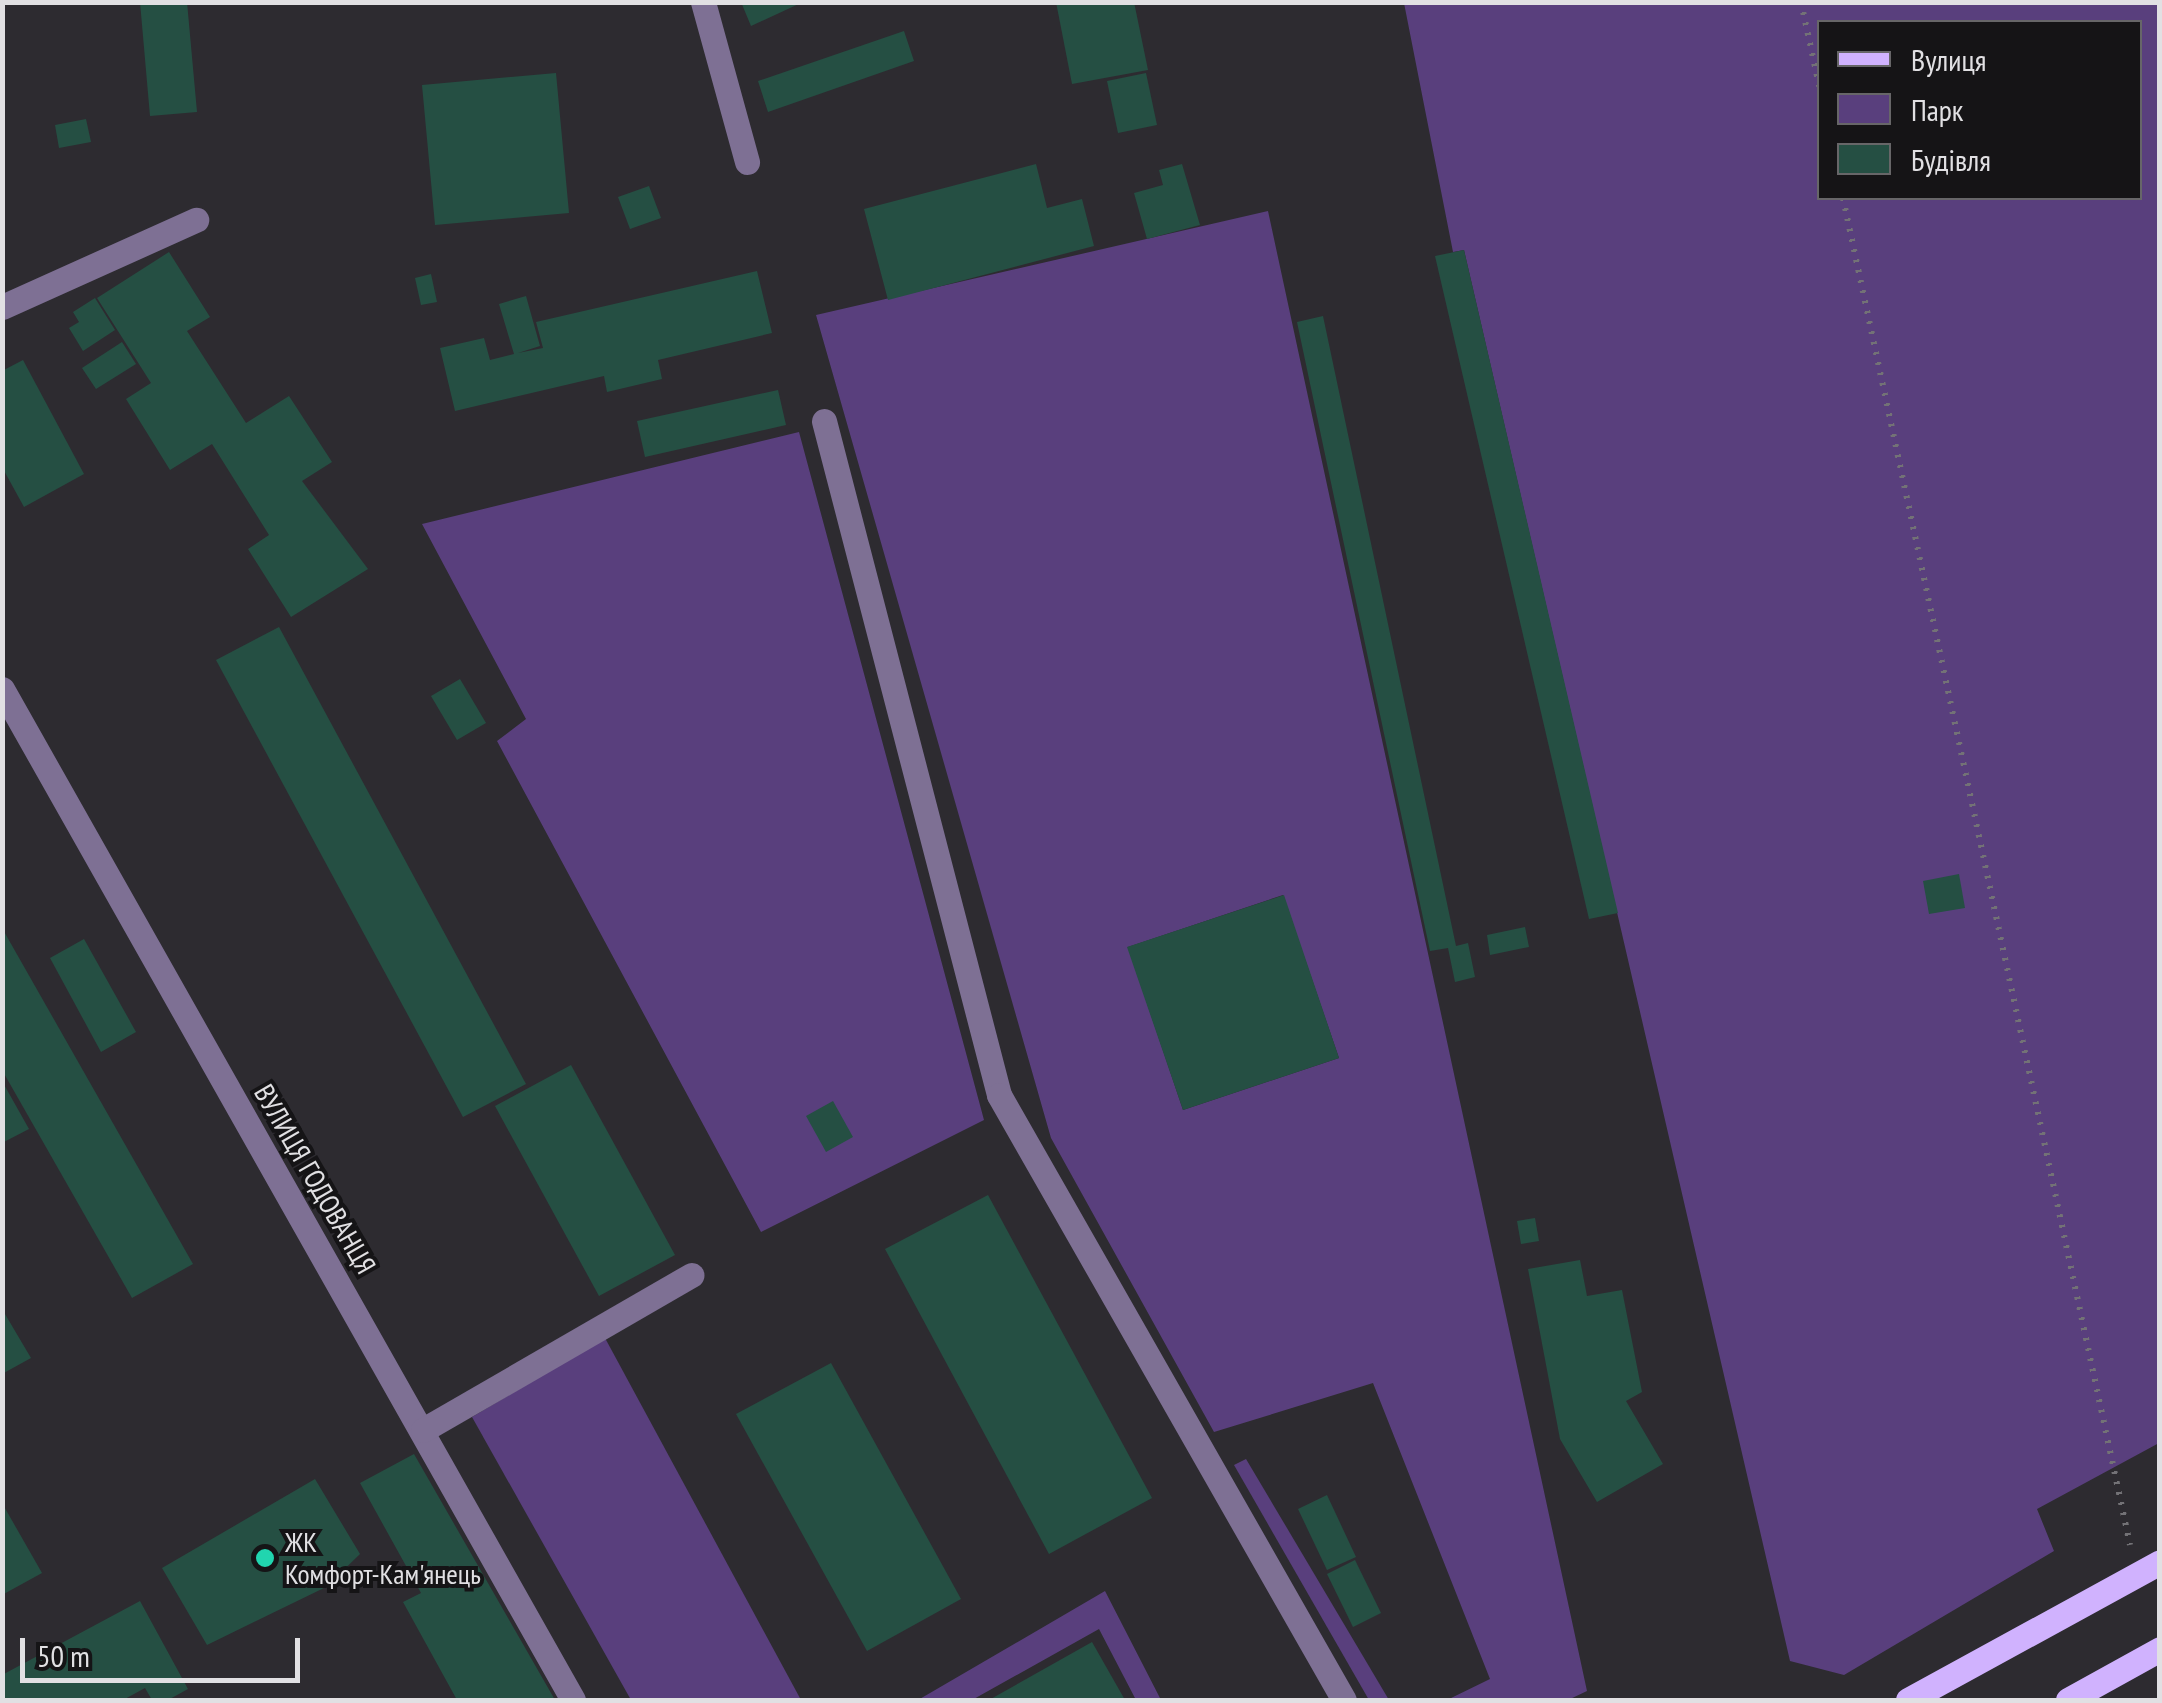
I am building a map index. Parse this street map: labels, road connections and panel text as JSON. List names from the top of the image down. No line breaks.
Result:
{"streets":{"street":["ВУЛИЦЯ ГОДОВАНЦЯ"]},"places":["ЖК Комфорт-Кам'янець"],"legend":["Вулиця","Парк","Будівля"],"scale_bar":"50 m"}
